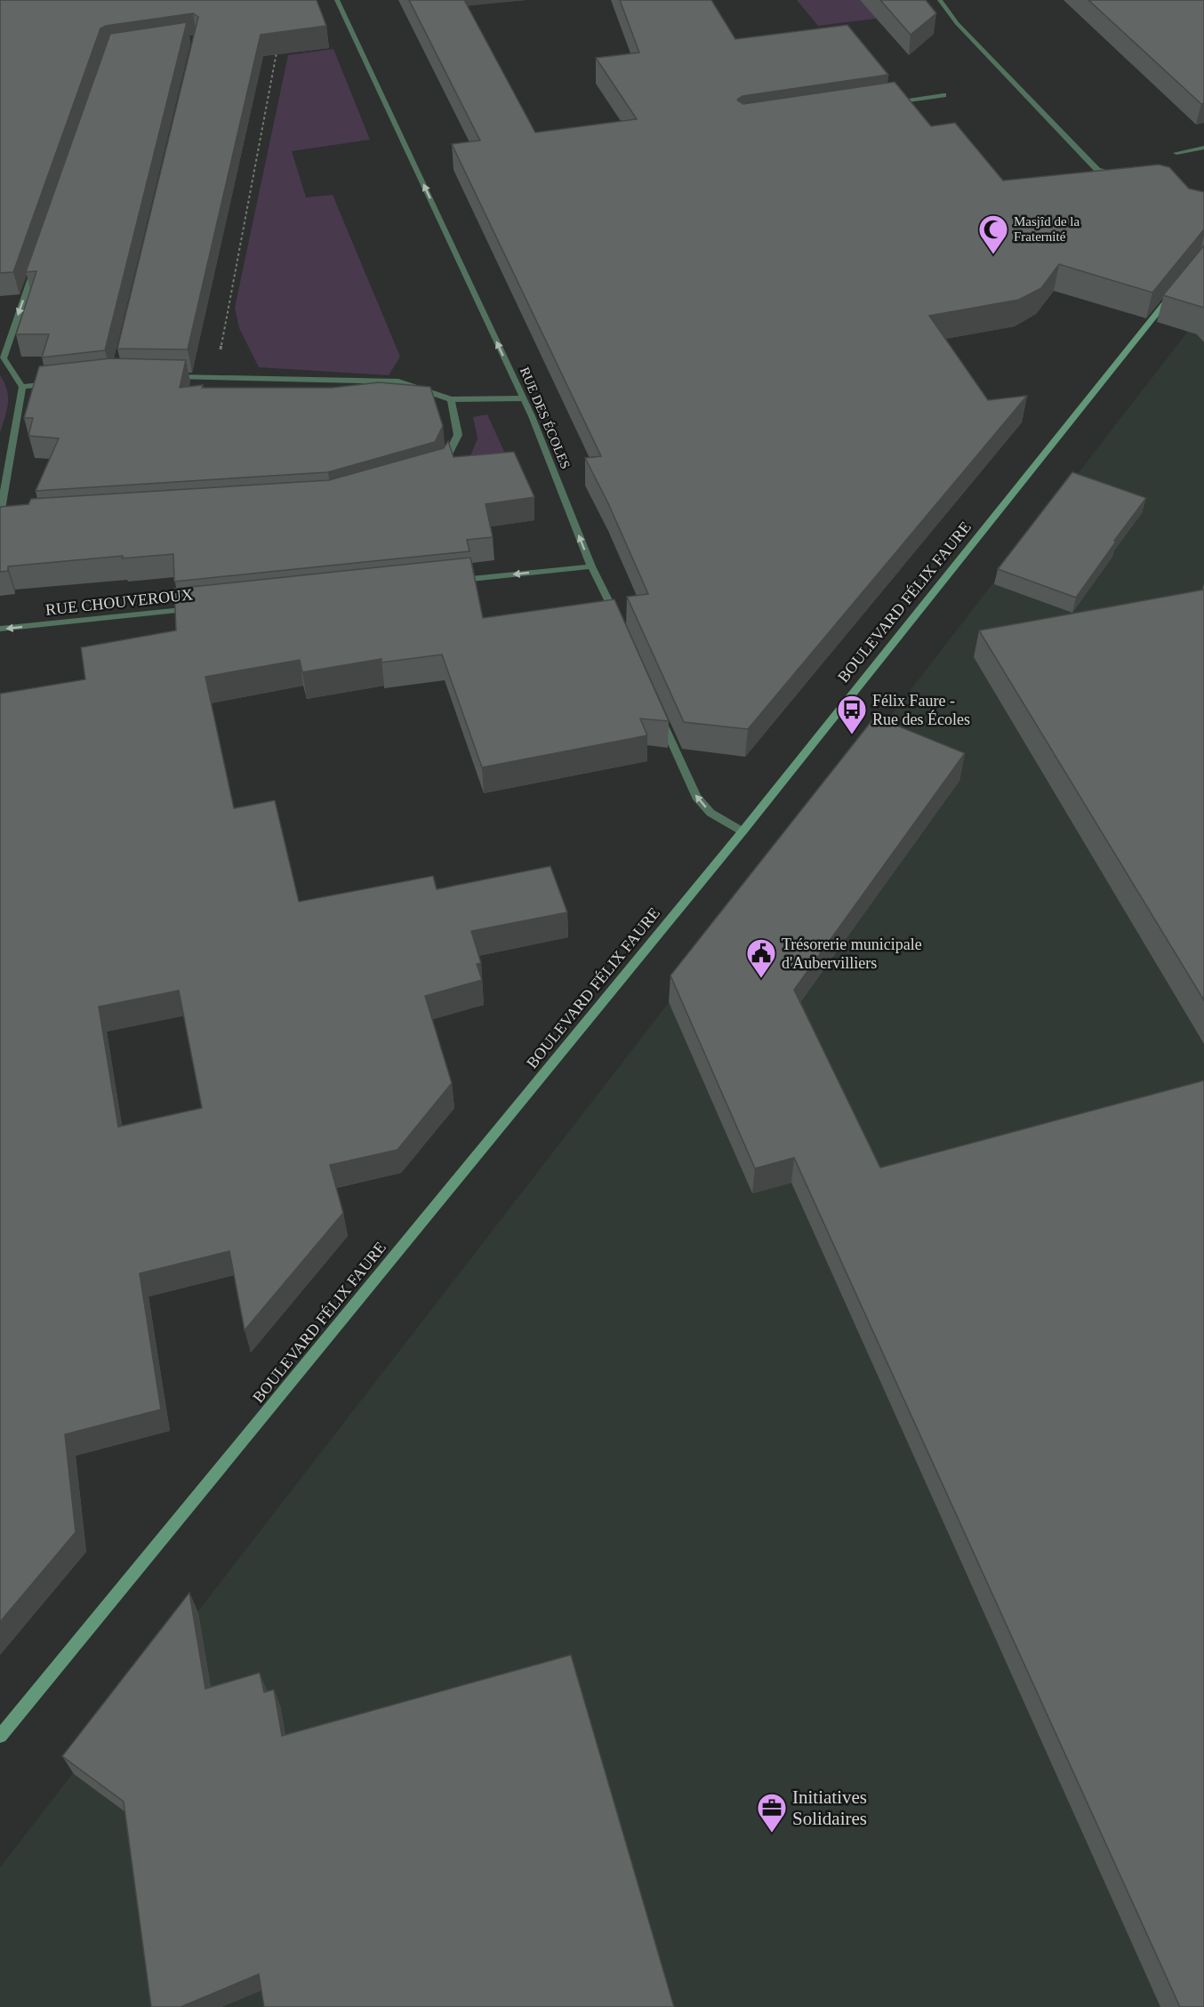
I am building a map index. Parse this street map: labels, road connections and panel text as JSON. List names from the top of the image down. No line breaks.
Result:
{"streets":{"main road":["BOULEVARD FÉLIX FAURE"],"street":["RUE DES ÉCOLES","RUE CHOUVEROUX"]},"one_way":["RUE DES ÉCOLES","RUE CHOUVEROUX"],"places":{"mosque":["Masjîd de la Fraternité"],"bus stop":["Félix Faure - Rue des Écoles"],"public building":["Trésorerie municipale d'Aubervilliers"],"office":["Initiatives Solidaires"]}}
